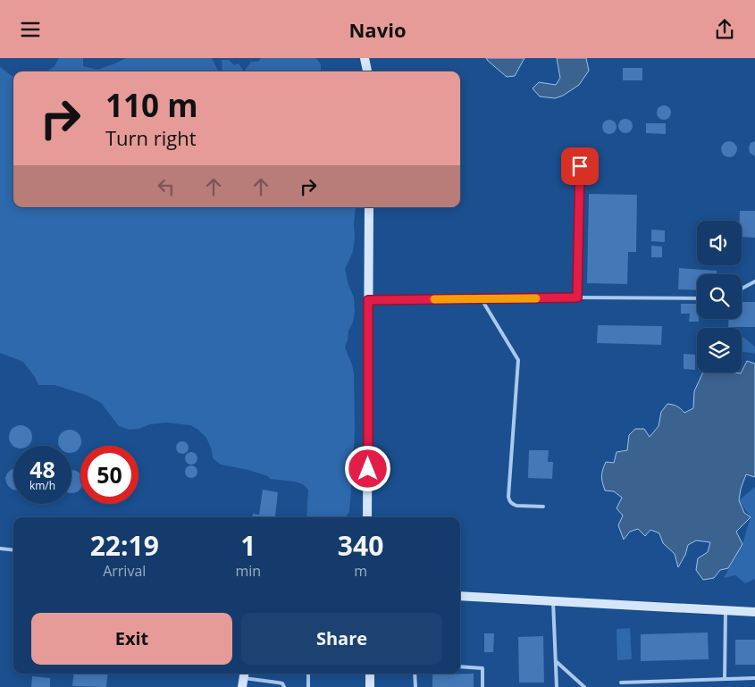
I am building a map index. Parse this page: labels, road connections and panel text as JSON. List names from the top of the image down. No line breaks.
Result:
{"page":{"header":"Navio","turn":["110 m","Turn right"],"speed":"48 km/h","limit":"50","eta":["22:19","Arrival","1","min","340","m"],"buttons":["Exit","Share"]}}
